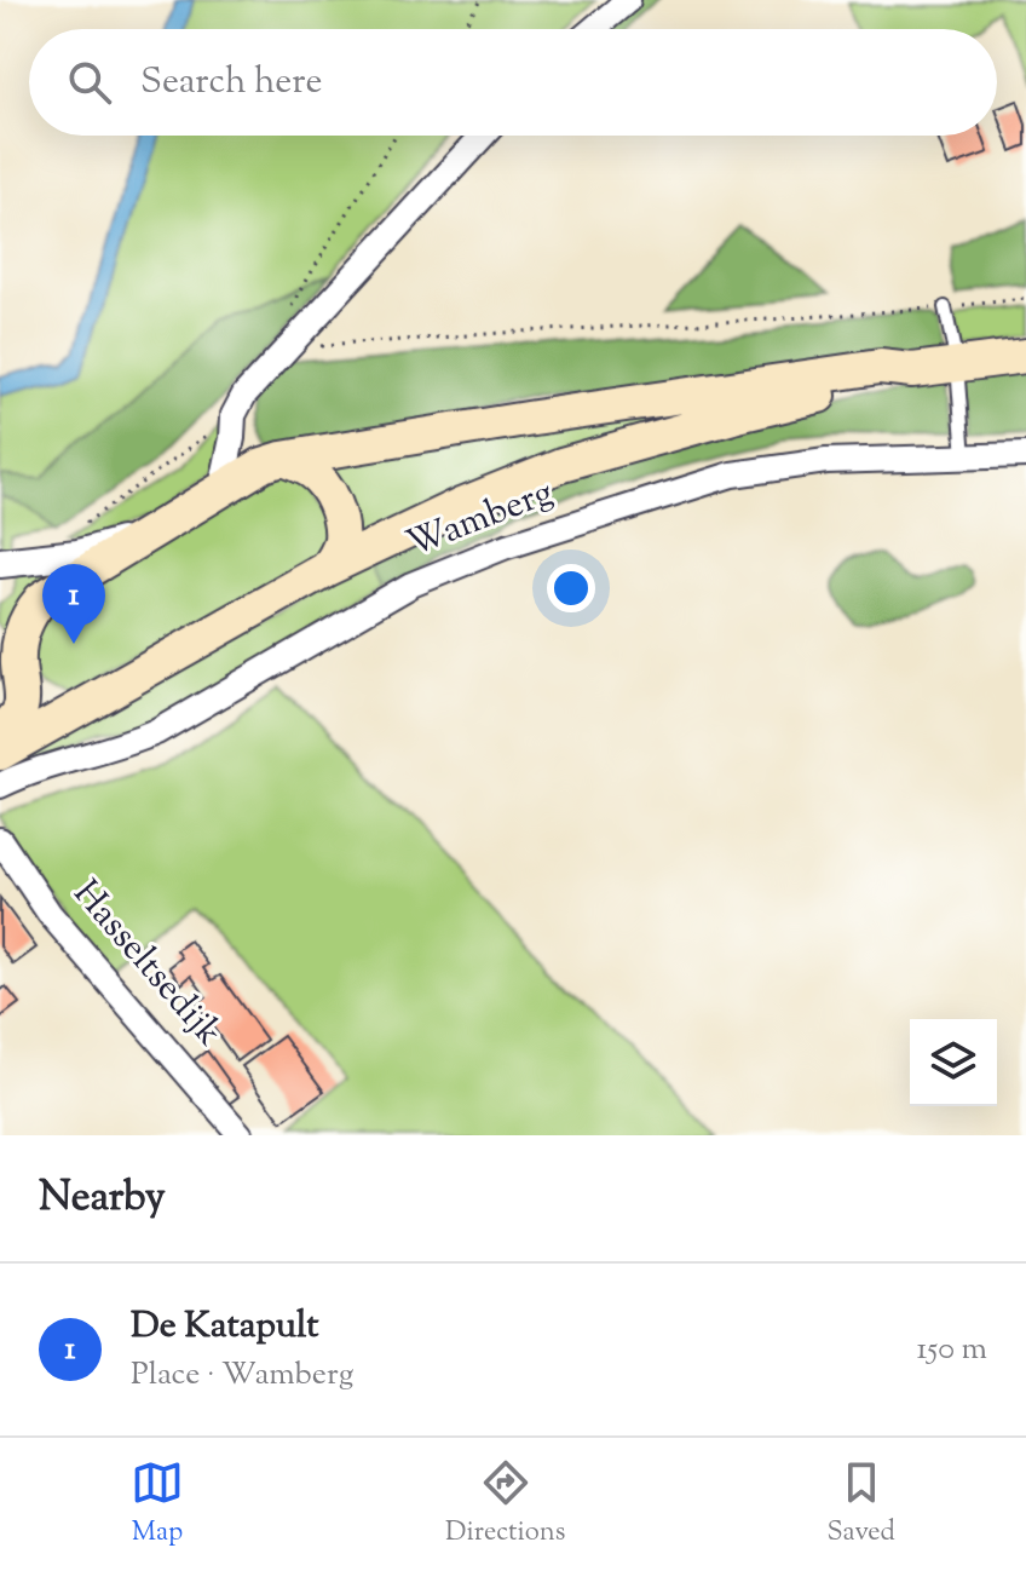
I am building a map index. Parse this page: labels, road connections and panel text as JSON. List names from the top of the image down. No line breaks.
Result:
{"streets":{"main road":["Wamberg"],"street":["Hasseltsedijk"]},"page":{"search":"Search here","pins":"1","heading":"Nearby","list":[{"mark":"1","name":"De Katapult","note":"Place · Wamberg","value":"150 m"}],"nav":["Map","Directions","Saved"]}}
